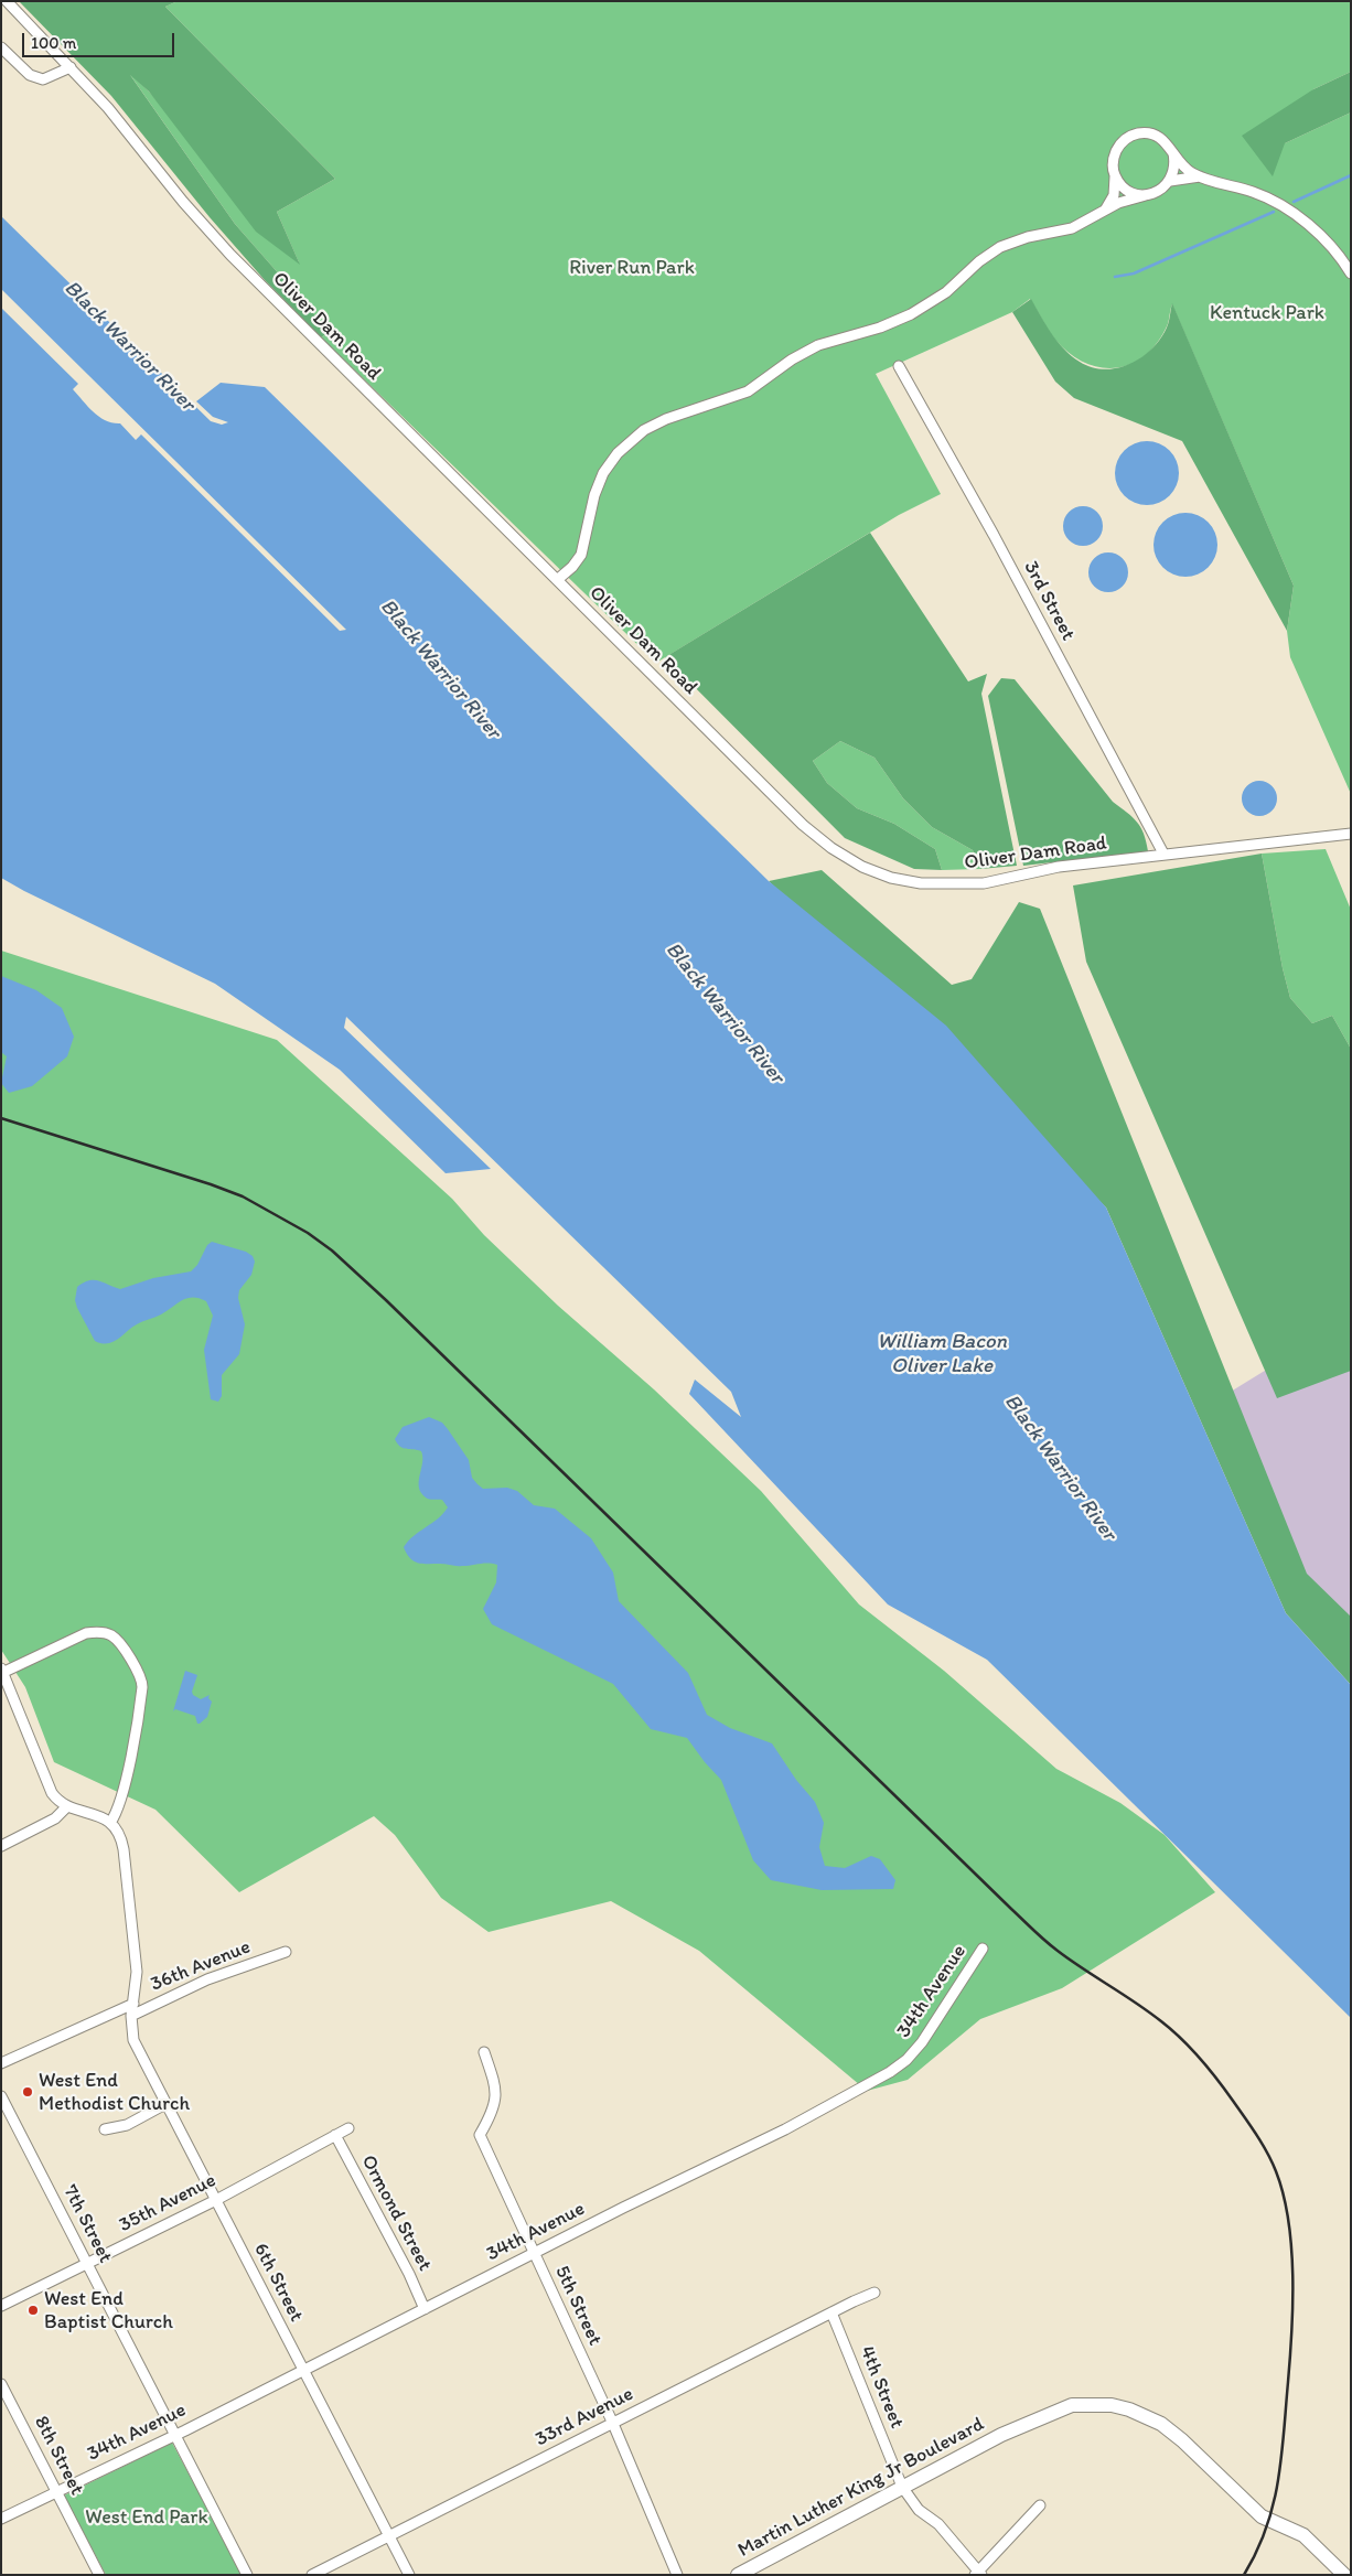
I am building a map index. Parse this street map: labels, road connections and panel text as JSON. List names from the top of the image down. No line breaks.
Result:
{"streets":{"main road":["Martin Luther King Jr Boulevard"],"street":["Oliver Dam Road","3rd Street","36th Avenue","34th Avenue","35th Avenue","Ormond Street","7th Street","6th Street","5th Street","4th Street","33rd Avenue","8th Street"]},"crossings":[["Oliver Dam Road","3rd Street"],["36th Avenue","6th Street"],["34th Avenue","Ormond Street"],["34th Avenue","7th Street"],["34th Avenue","6th Street"],["34th Avenue","5th Street"],["34th Avenue","8th Street"],["35th Avenue","Ormond Street"],["35th Avenue","7th Street"],["35th Avenue","6th Street"],["6th Street","33rd Avenue"],["5th Street","33rd Avenue"],["4th Street","33rd Avenue"],["4th Street","Martin Luther King Jr Boulevard"]],"water":["Black Warrior River","William Bacon Oliver Lake"],"parks":["River Run Park","Kentuck Park","West End Park"],"places":["West End Methodist Church","West End Baptist Church"],"scale_bar":"100 m"}
